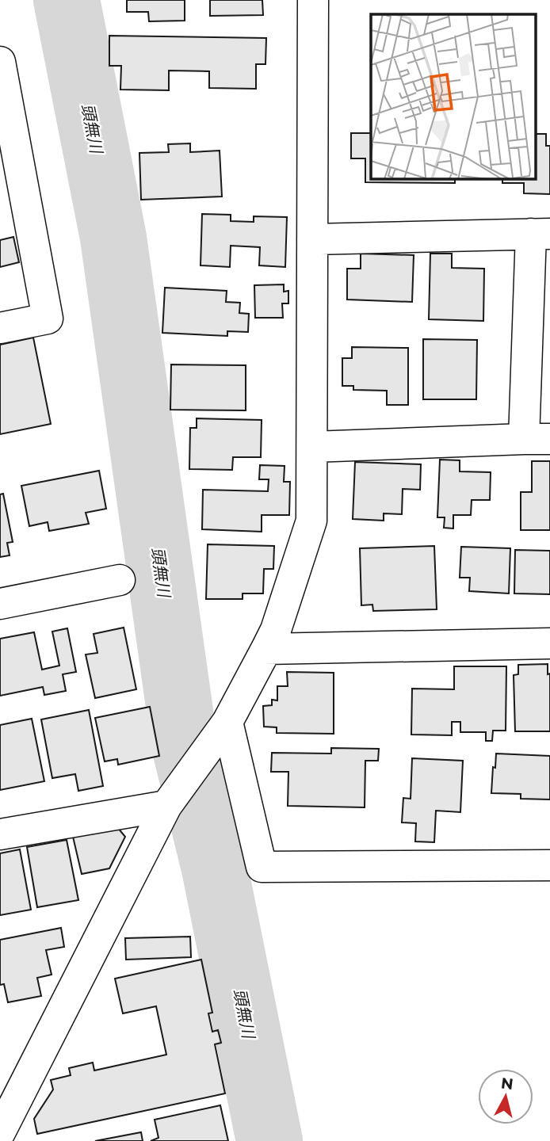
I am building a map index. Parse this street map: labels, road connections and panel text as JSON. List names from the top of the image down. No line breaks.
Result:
{"water":["頭無川"],"north":"top"}
